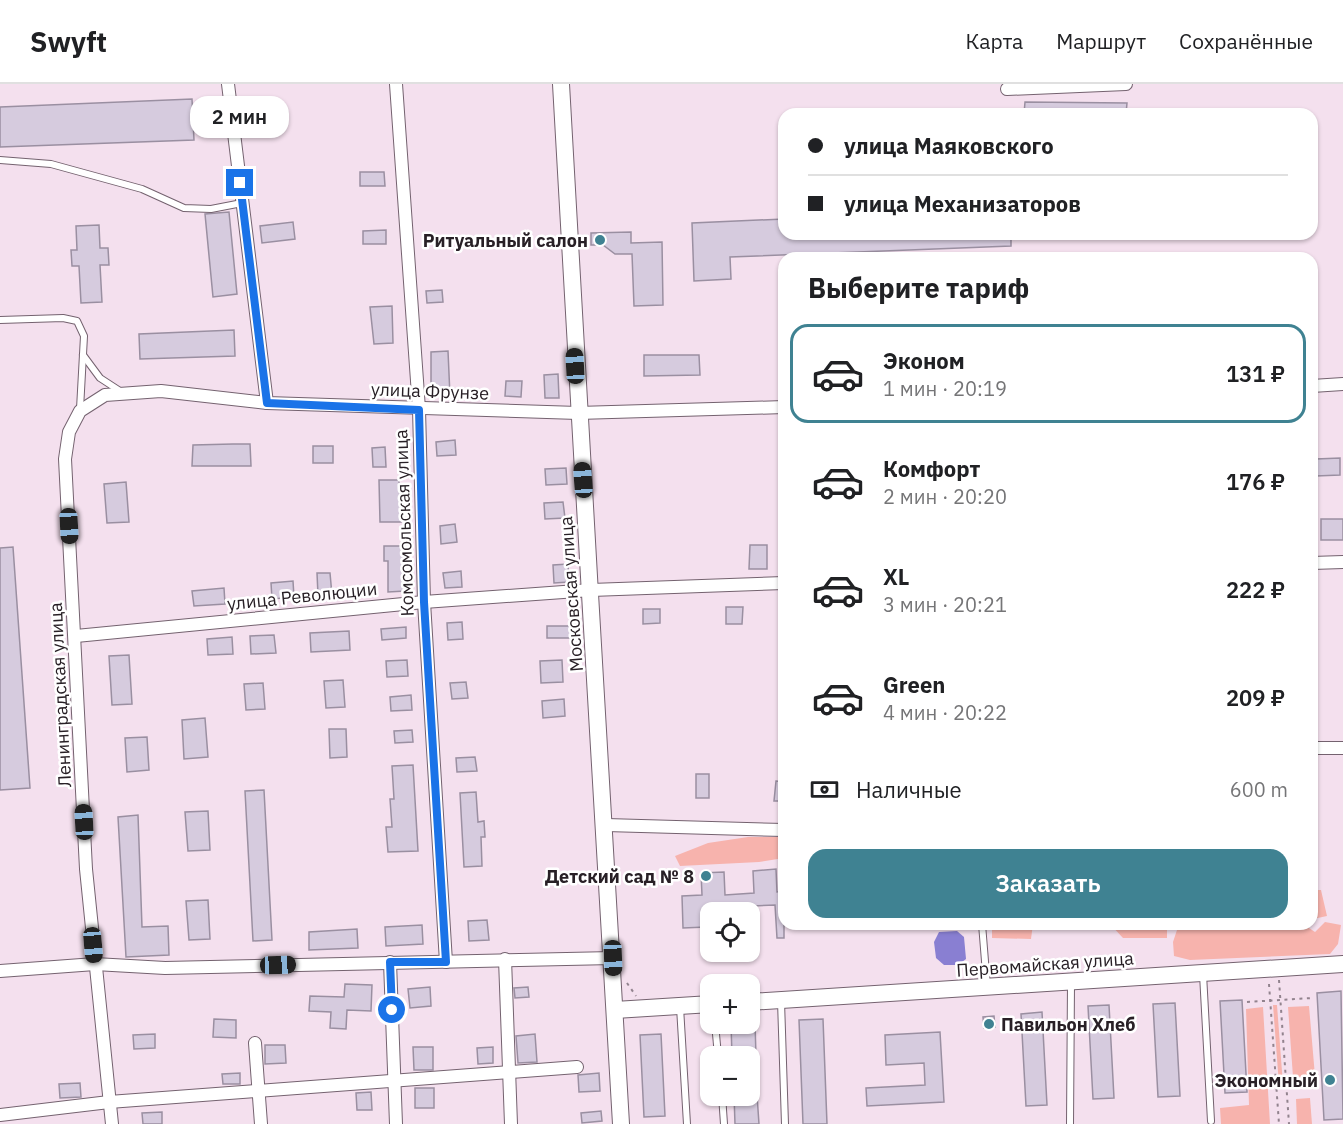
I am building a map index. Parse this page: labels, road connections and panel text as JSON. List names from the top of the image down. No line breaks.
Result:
{"streets":{"street":["улица Фрунзе","Комсомольская улица","Московская улица","улица Революции","Ленинградская улица","Первомайская улица"]},"crossings":[["улица Фрунзе","Комсомольская улица"],["улица Фрунзе","Московская улица"],["улица Фрунзе","Ленинградская улица"],["Комсомольская улица","улица Революции"],["Московская улица","улица Революции"],["улица Революции","Ленинградская улица"]],"places":["Ритуальный салон","Детский сад № 8","Павильон Хлеб","Экономный"],"page":{"header":"Swyft","nav":["Карта","Маршрут","Сохранённые"],"bubble":"2 мин","banner":["улица Маяковского","улица Механизаторов"],"heading":"Выберите тариф","list":[{"name":"Эконом","note":"1 мин · 20:19","value":"131 ₽"},{"name":"Комфорт","note":"2 мин · 20:20","value":"176 ₽"},{"name":"XL","note":"3 мин · 20:21","value":"222 ₽"},{"name":"Green","note":"4 мин · 20:22","value":"209 ₽"}],"pay":["Наличные","600 m"],"buttons":"Заказать","map_buttons":["+","−"]}}
